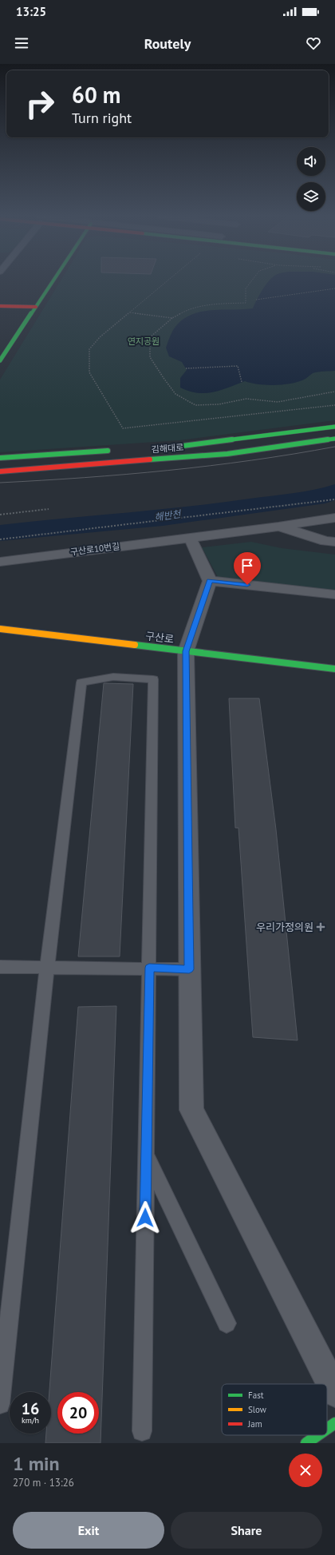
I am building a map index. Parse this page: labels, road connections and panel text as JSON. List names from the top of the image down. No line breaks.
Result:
{"streets":{"main road":["김해대로","구산로"],"street":["구산로10번길"]},"water":["해반천"],"parks":["연지공원"],"places":{"health":["우리가정의원"]},"legend":["Fast","Slow","Jam"],"page":{"status":"13:25","header":"Routely","turn":["60 m","Turn right"],"speed":"16 km/h","limit":"20","heading":["1 min","270 m · 13:26"],"buttons":["Exit","Share"]}}
